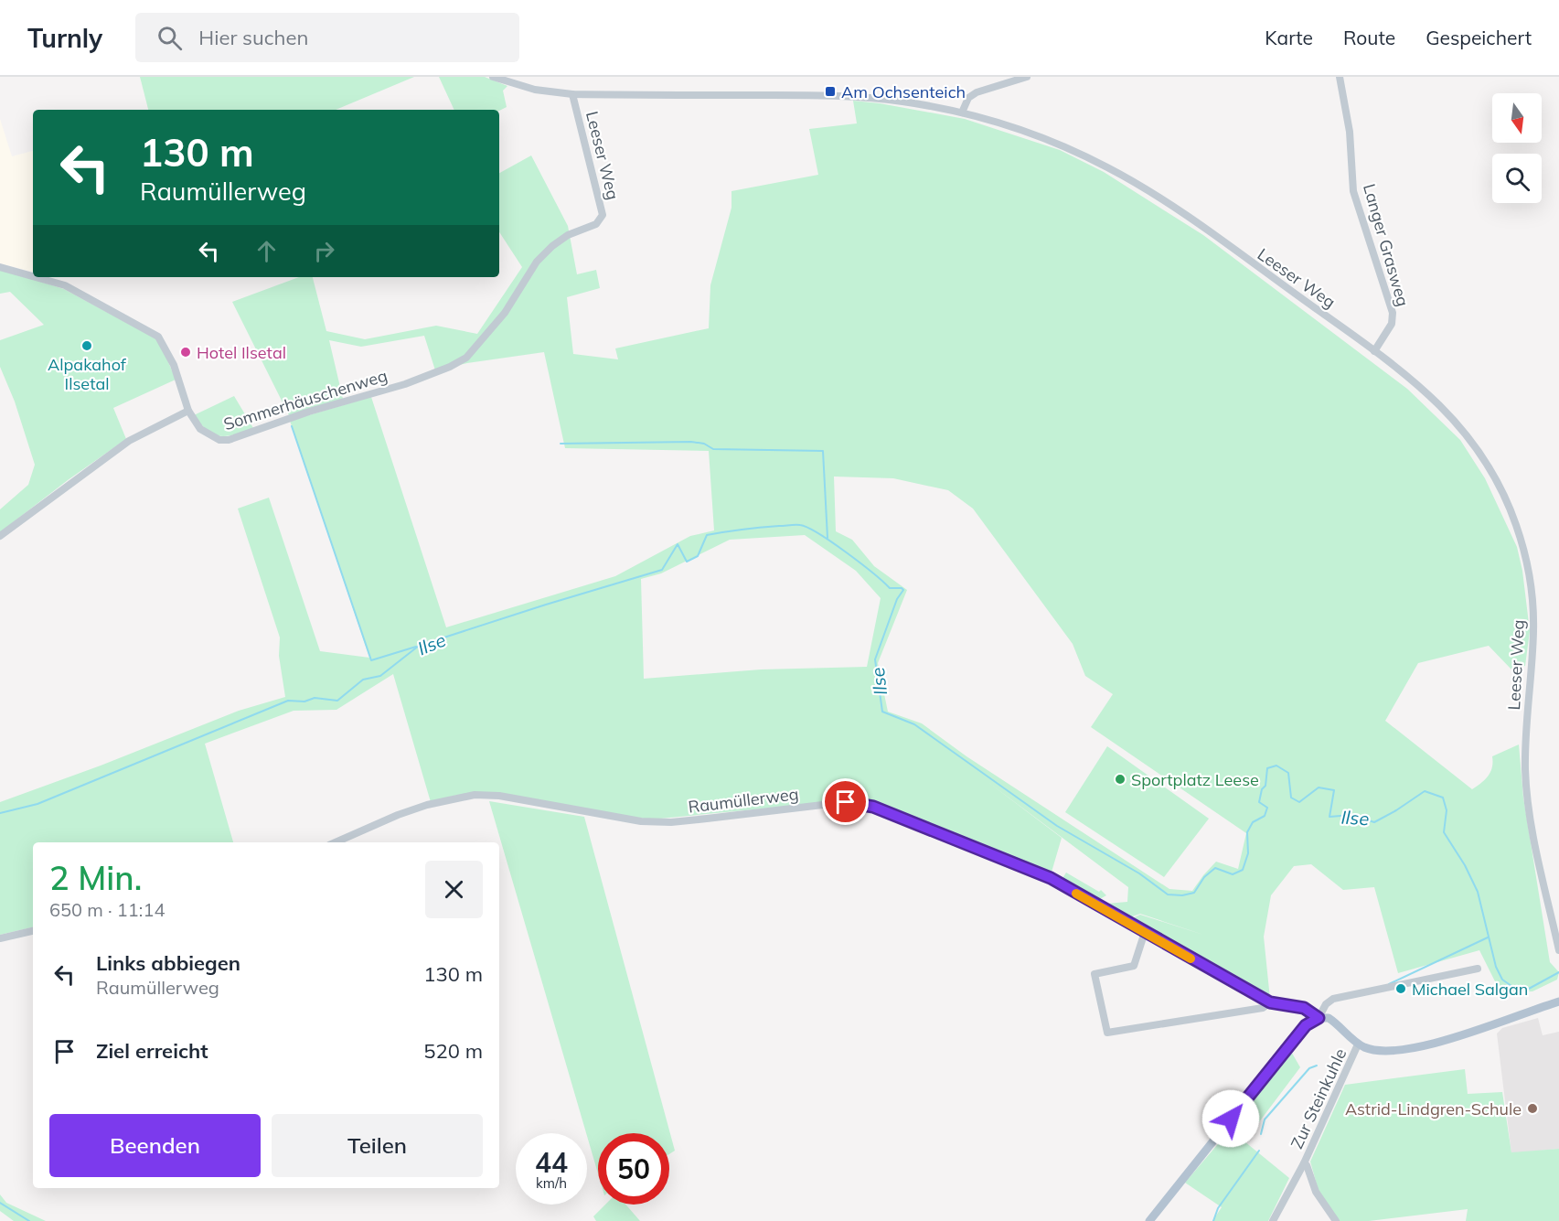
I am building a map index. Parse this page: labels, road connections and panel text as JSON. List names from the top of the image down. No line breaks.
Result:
{"streets":{"street":["Leeser Weg","Langer Grasweg","Sommerhäuschenweg","Raumüllerweg","Zur Steinkuhle"]},"crossings":[["Leeser Weg","Langer Grasweg"],["Leeser Weg","Sommerhäuschenweg"]],"water":["Ilse"],"places":{"transit":["Am Ochsenteich"],"other":["Alpakahof Ilsetal","Hotel Ilsetal","Sportplatz Leese","Michael Salgan","Astrid-Lindgren-Schule"]},"north":"bottom","page":{"header":"Turnly","search":"Hier suchen","nav":["Karte","Route","Gespeichert"],"turn":["130 m","Raumüllerweg"],"heading":["2 Min.","650 m · 11:14"],"list":[{"name":"Links abbiegen","note":"Raumüllerweg","value":"130 m"},{"name":"Ziel erreicht","value":"520 m"}],"buttons":["Beenden","Teilen"],"speed":"44 km/h","limit":"50"}}
